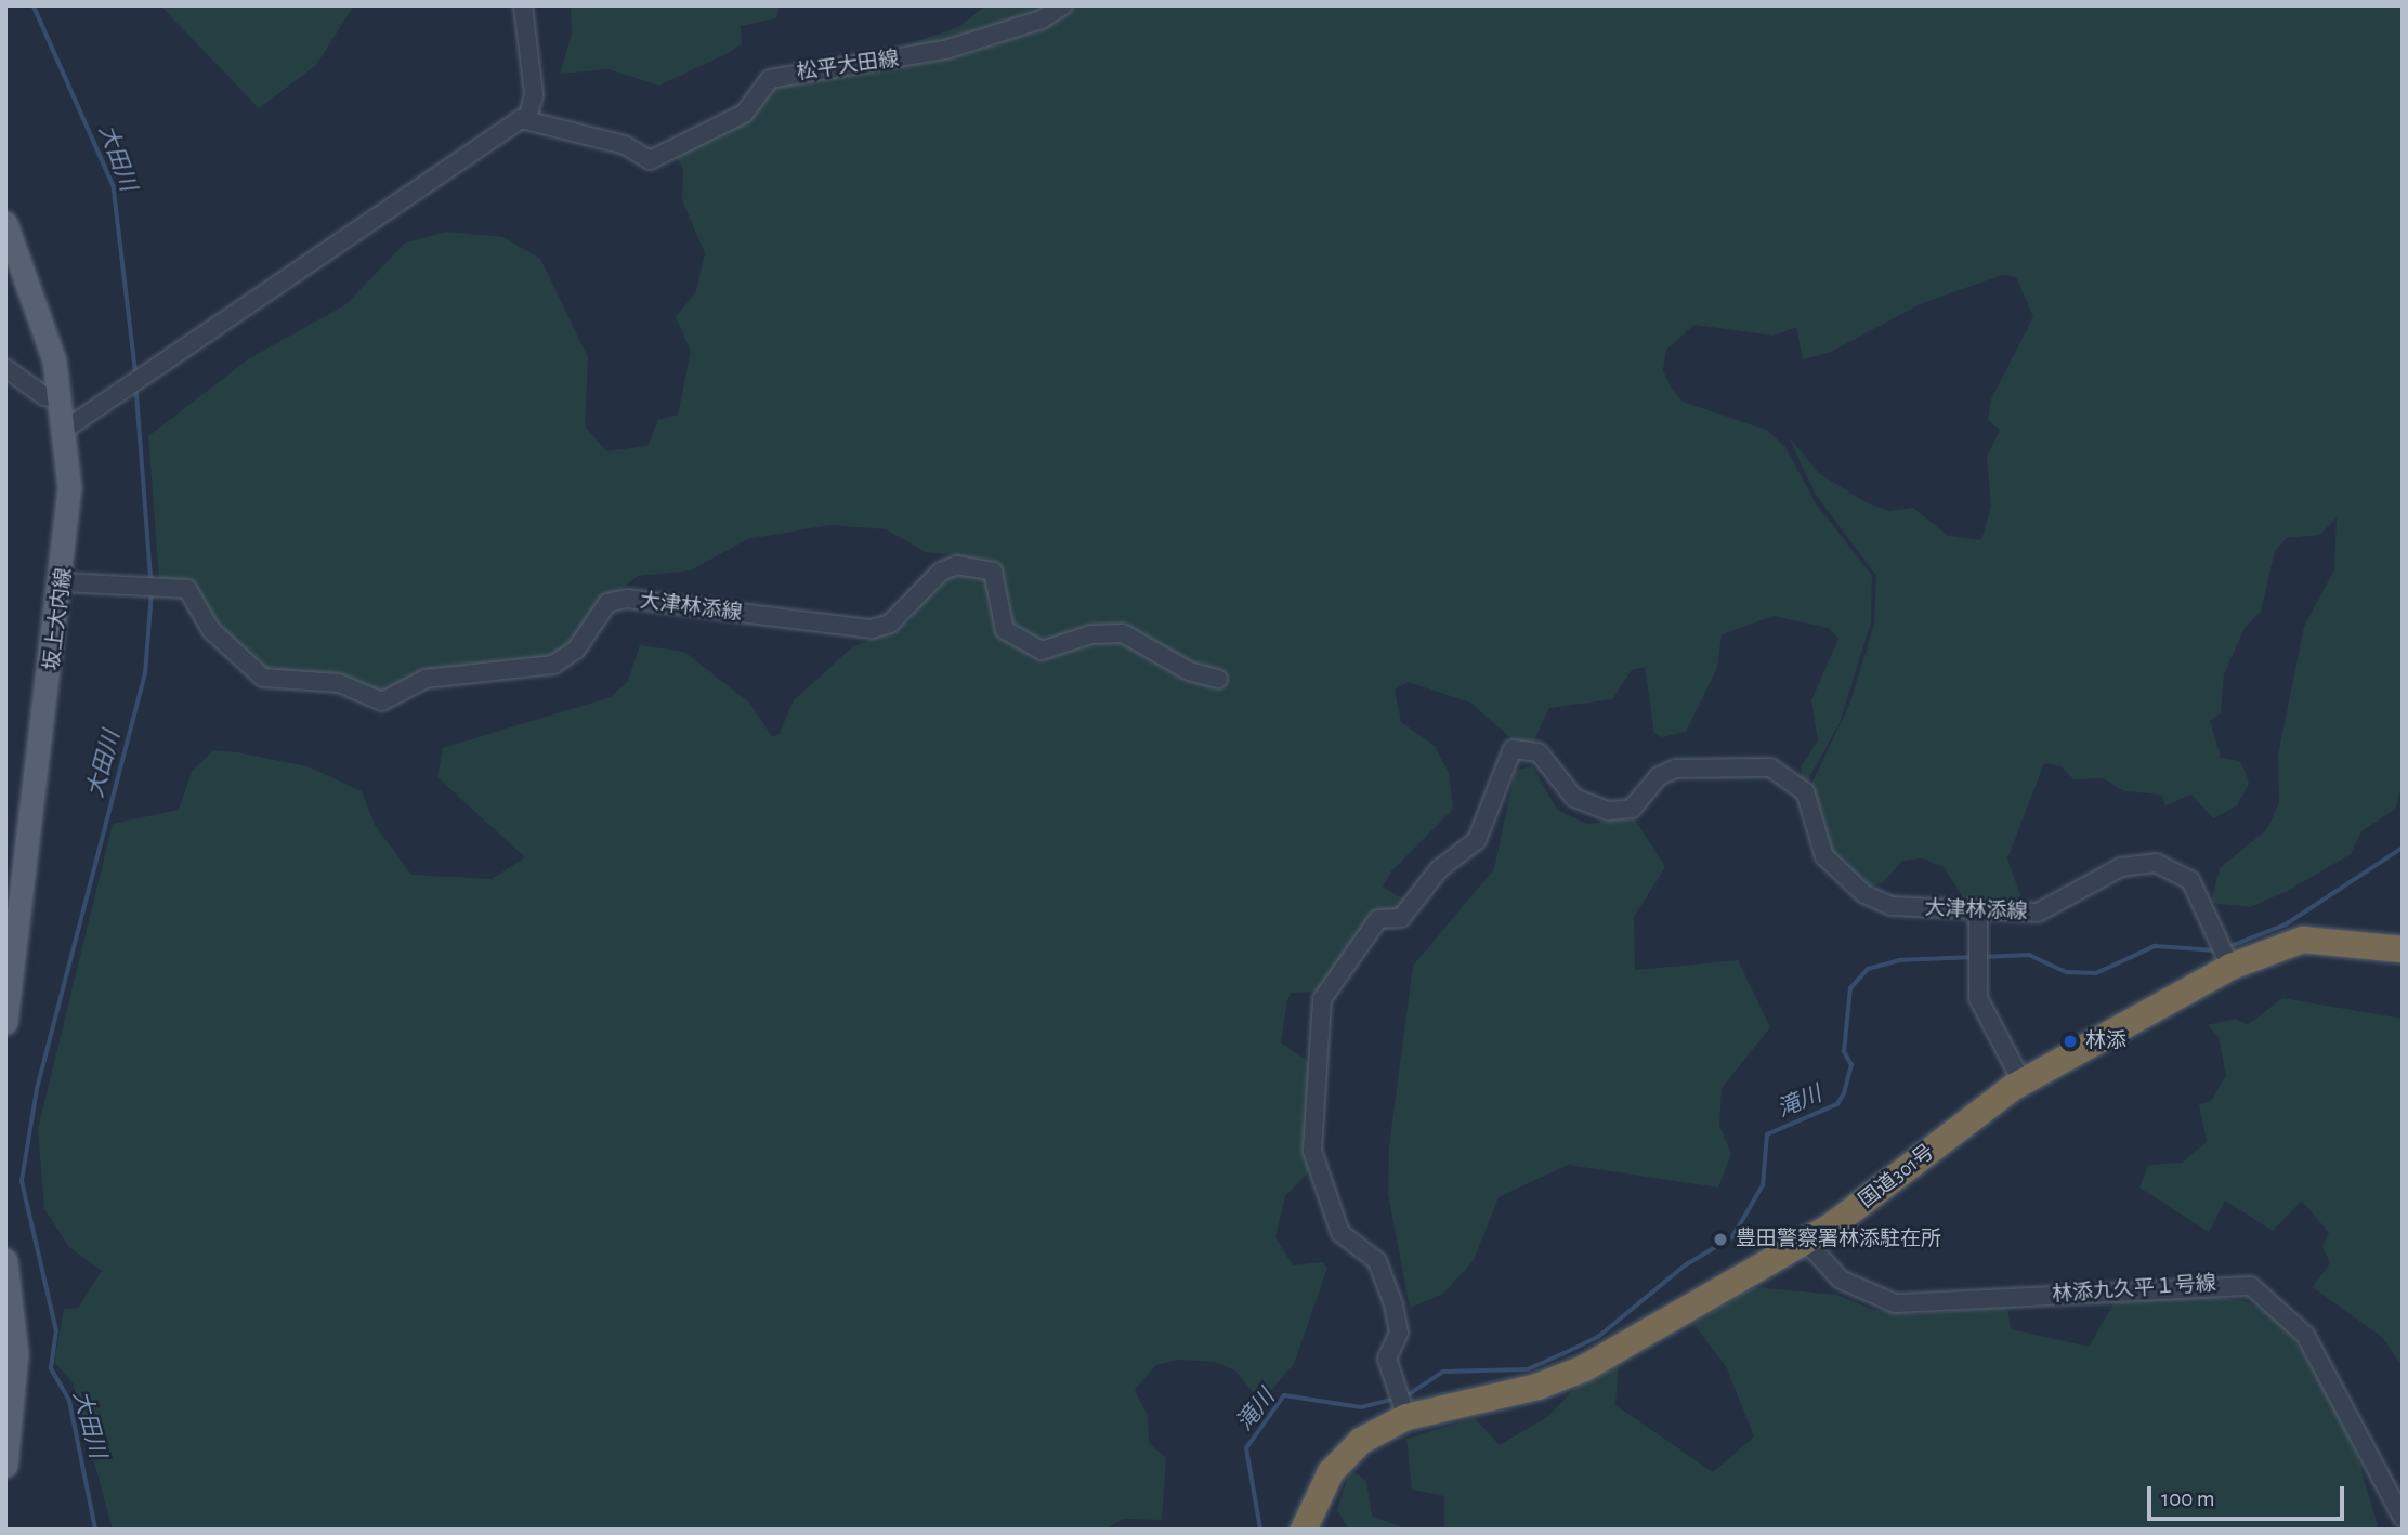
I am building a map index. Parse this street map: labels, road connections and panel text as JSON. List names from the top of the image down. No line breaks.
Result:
{"streets":{"highway":["国道301号"],"main road":["坂上大内線"],"street":["松平大田線","大津林添線","林添九久平１号線"]},"crossings":[["大津林添線","坂上大内線"],["大津林添線","国道301号"],["国道301号","林添九久平１号線"]],"water":["大田川","滝川"],"places":["林添","豊田警察署林添駐在所"],"scale_bar":"100 m"}
